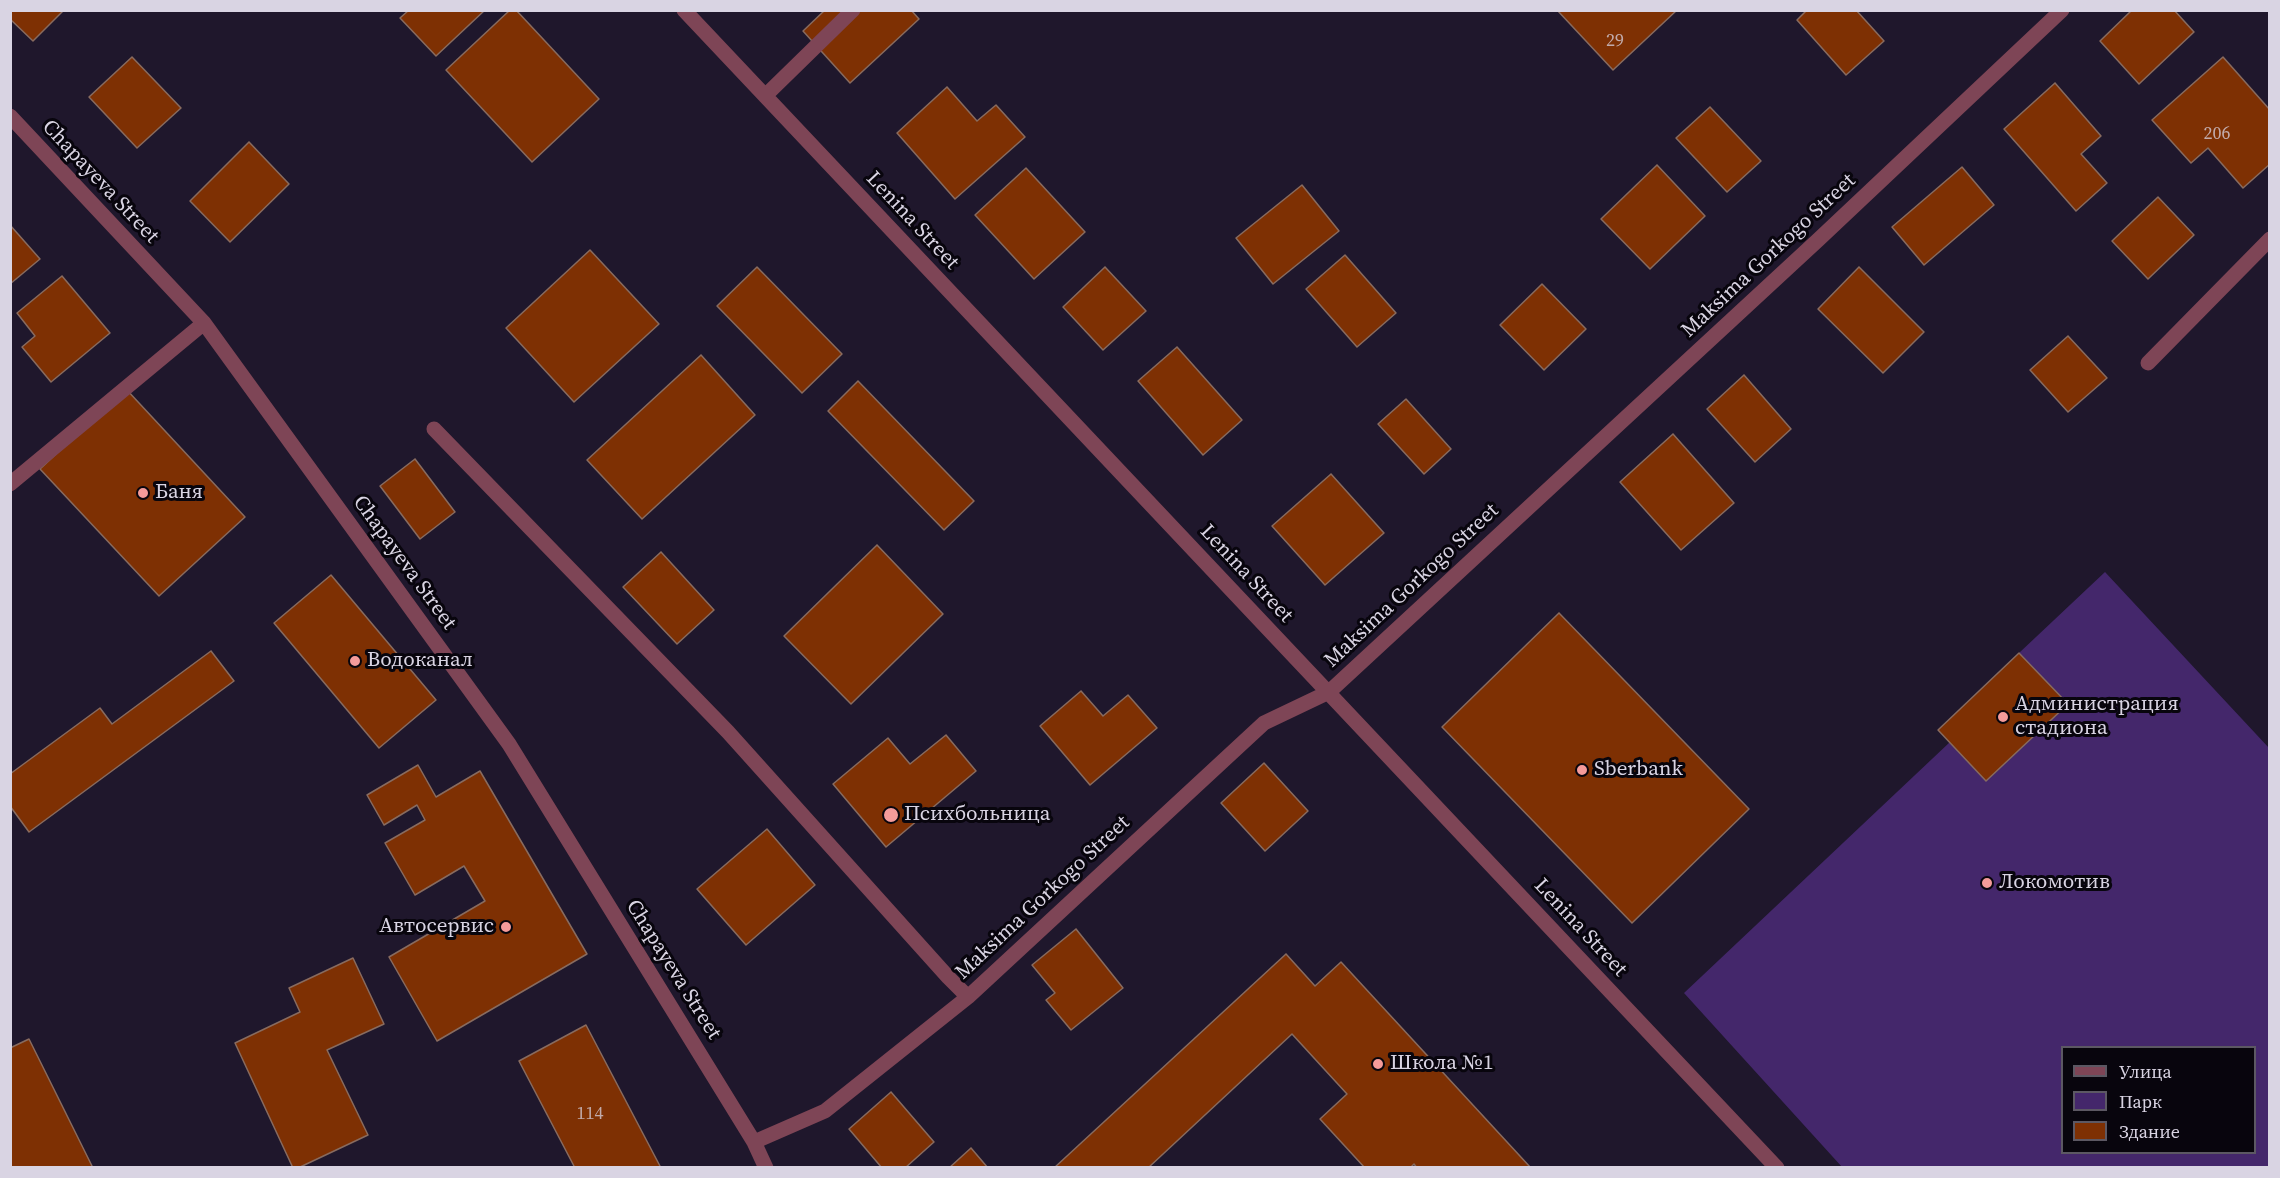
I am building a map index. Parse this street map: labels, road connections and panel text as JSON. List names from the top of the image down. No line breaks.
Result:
{"streets":{"street":["Chapayeva Street","Lenina Street","Maksima Gorkogo Street"]},"crossings":[["Chapayeva Street","Maksima Gorkogo Street"],["Lenina Street","Maksima Gorkogo Street"]],"places":["Баня","Водоканал","Администрация стадиона","Sberbank","Психбольница","Локомотив","Автосервис","Школа №1"],"house_numbers":["29","206","114"],"legend":["Улица","Парк","Здание"]}
